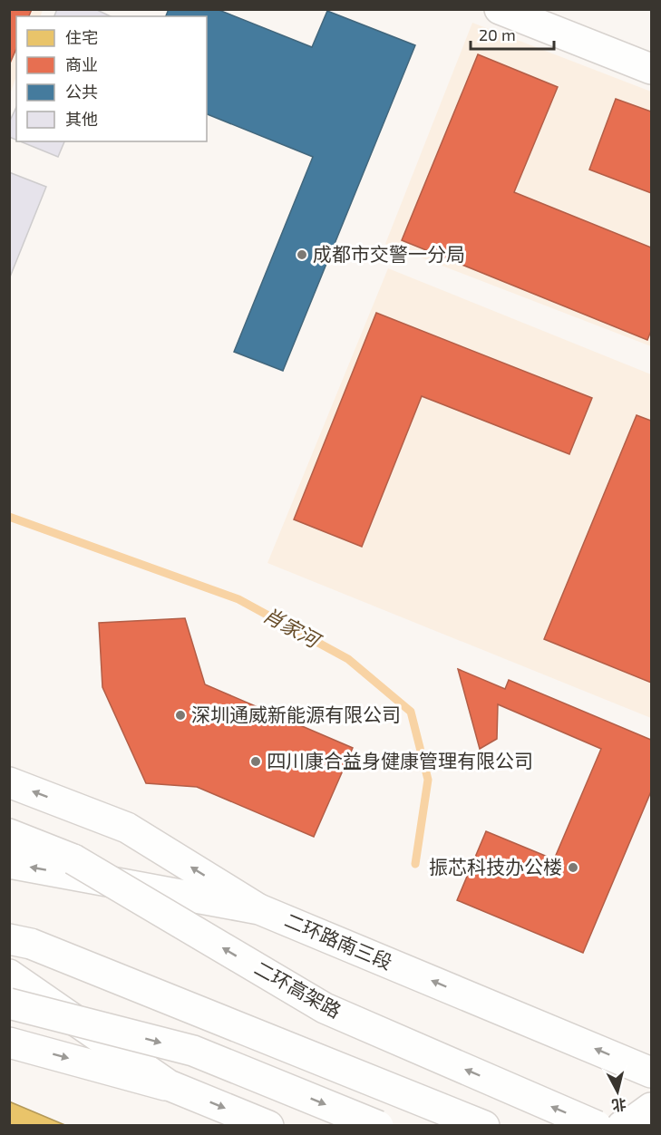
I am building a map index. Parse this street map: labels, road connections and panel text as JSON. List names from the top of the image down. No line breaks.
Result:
{"streets":{"main road":["二环路南三段","二环高架路"]},"water":["肖家河"],"places":["成都市交警一分局","深圳通威新能源有限公司","四川康合益身健康管理有限公司","振芯科技办公楼"],"legend":["住宅","商业","公共","其他"],"scale_bar":"20 m","north":"bottom"}
